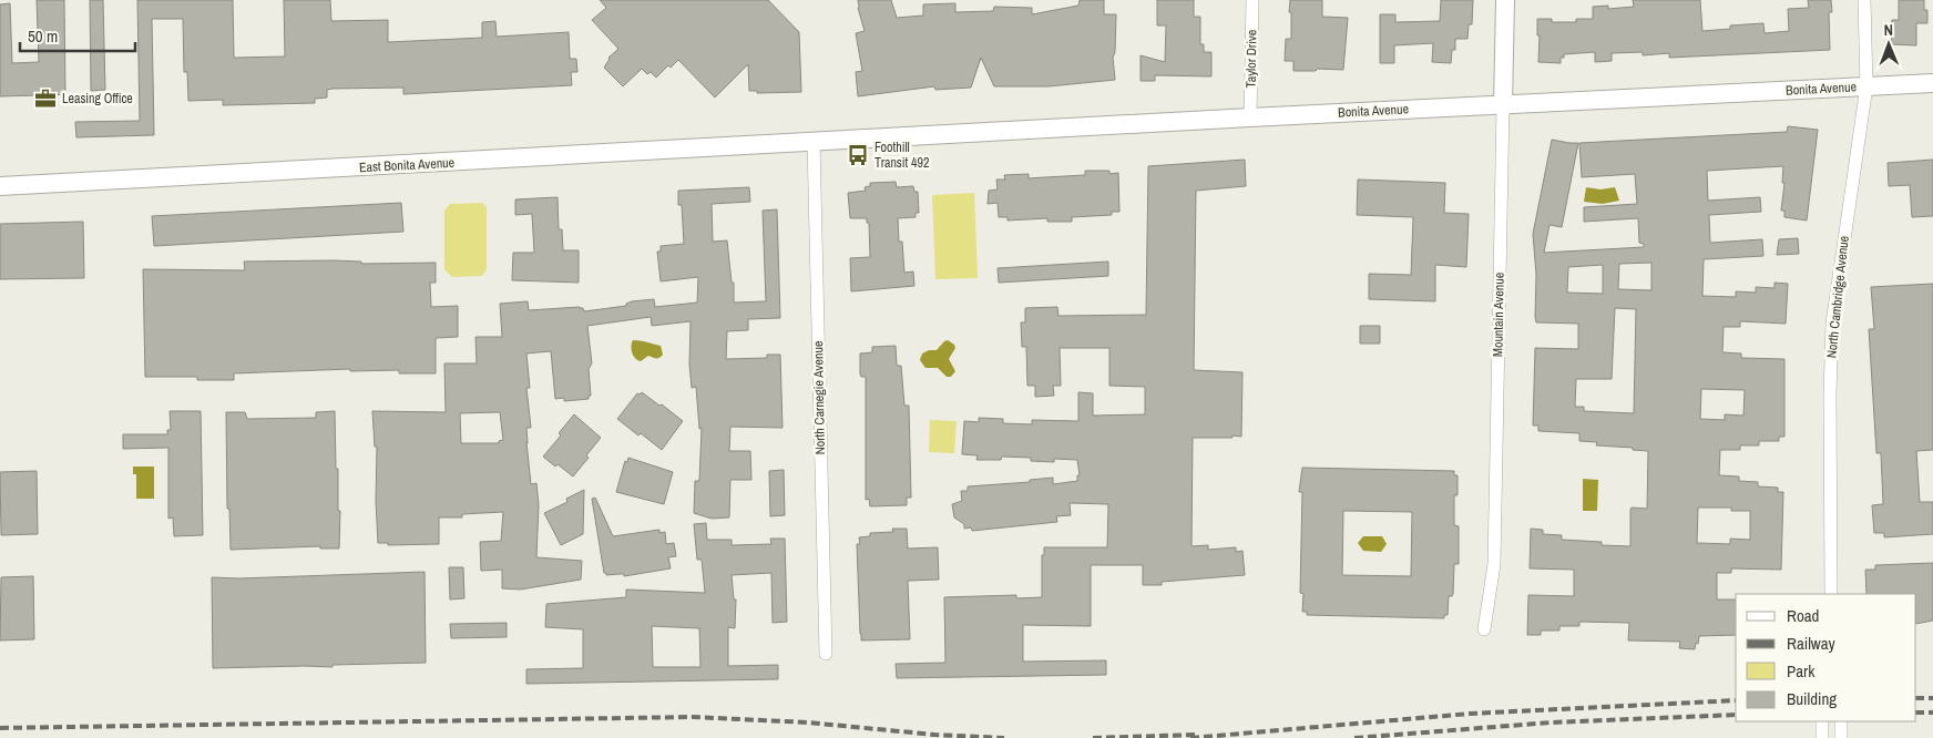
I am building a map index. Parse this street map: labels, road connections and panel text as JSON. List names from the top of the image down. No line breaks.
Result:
{"streets":{"main road":["Bonita Avenue","East Bonita Avenue","Mountain Avenue"],"street":["Taylor Drive","North Cambridge Avenue","North Carnegie Avenue"]},"crossings":[["Taylor Drive","Bonita Avenue"],["Bonita Avenue","East Bonita Avenue"],["Bonita Avenue","North Cambridge Avenue"],["Bonita Avenue","Mountain Avenue"],["Bonita Avenue","North Carnegie Avenue"],["East Bonita Avenue","North Carnegie Avenue"]],"places":{"office":["Leasing Office"],"bus stop":["Foothill Transit 492"]},"legend":["Road","Railway","Park","Building"],"scale_bar":"50 m","north":"top"}
